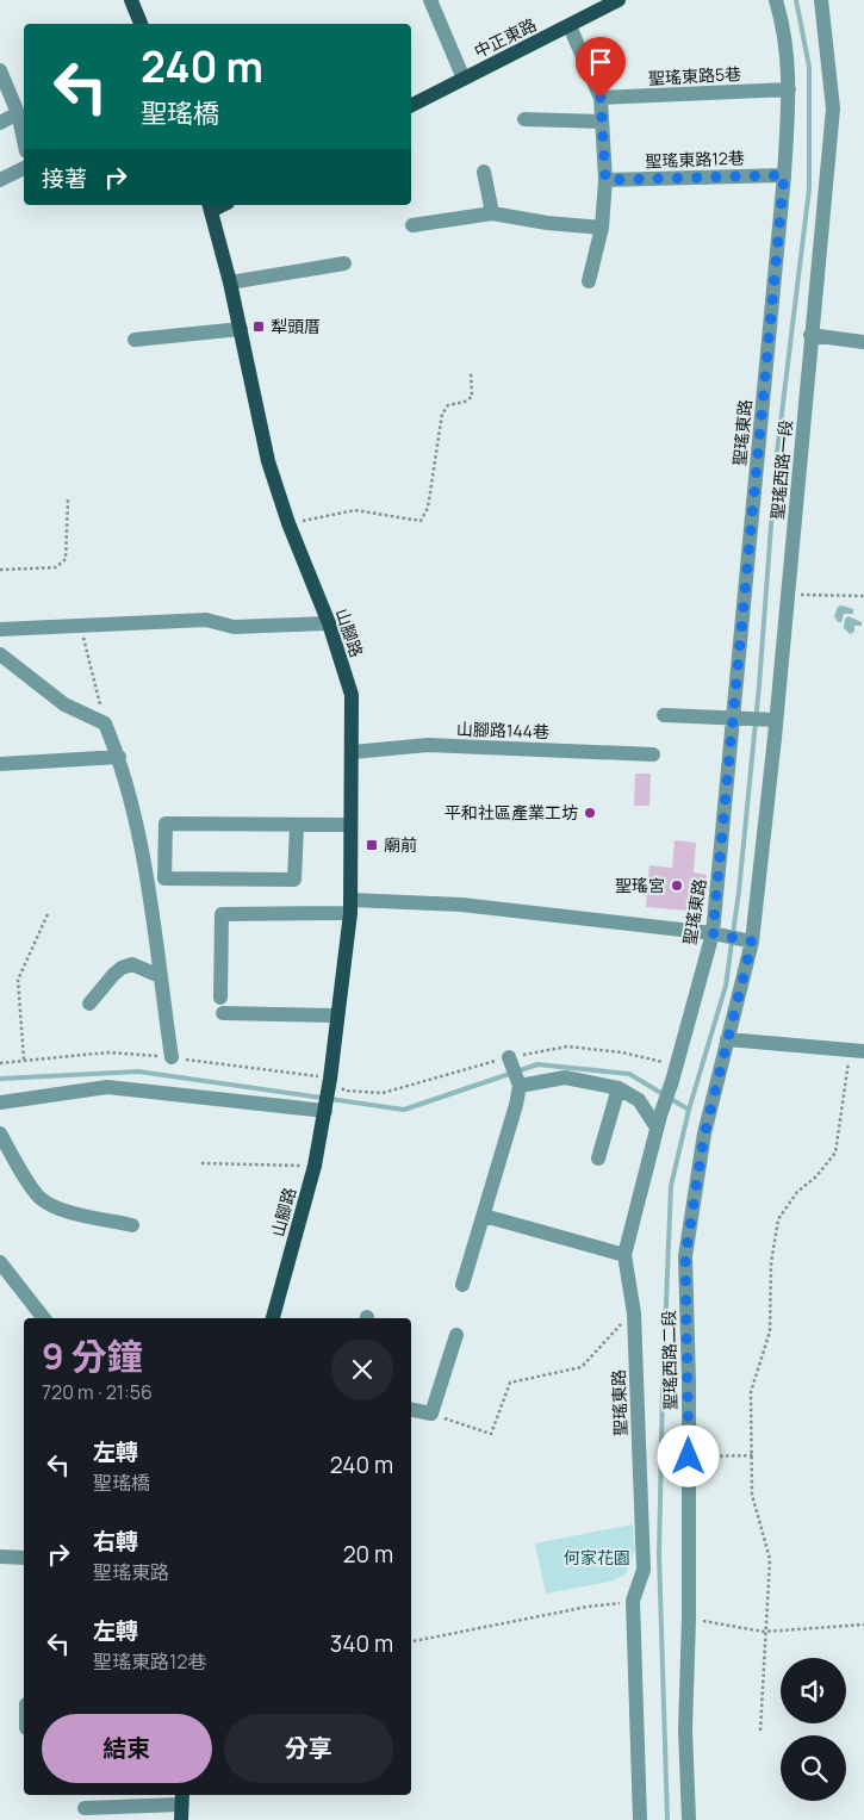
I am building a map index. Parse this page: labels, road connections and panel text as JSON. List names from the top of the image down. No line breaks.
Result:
{"streets":{"main road":["中正東路","山腳路"],"street":["聖瑤東路5巷","聖瑤東路12巷","聖瑤東路","聖瑤西路一段","山腳路144巷","聖瑤西路二段"]},"crossings":[["聖瑤東路5巷","聖瑤東路"],["聖瑤東路12巷","聖瑤東路"],["聖瑤西路一段","聖瑤西路二段"],["山腳路","山腳路144巷"]],"parks":["何家花園"],"places":{"transit":["犁頭厝","廟前"],"other":["平和社區產業工坊","聖瑤宮"]},"page":{"turn":["240 m","聖瑤橋"],"then":"接著","heading":["9 分鐘","720 m · 21:56"],"list":[{"name":"左轉","note":"聖瑤橋","value":"240 m"},{"name":"右轉","note":"聖瑤東路","value":"20 m"},{"name":"左轉","note":"聖瑤東路12巷","value":"340 m"}],"buttons":["結束","分享"]}}
